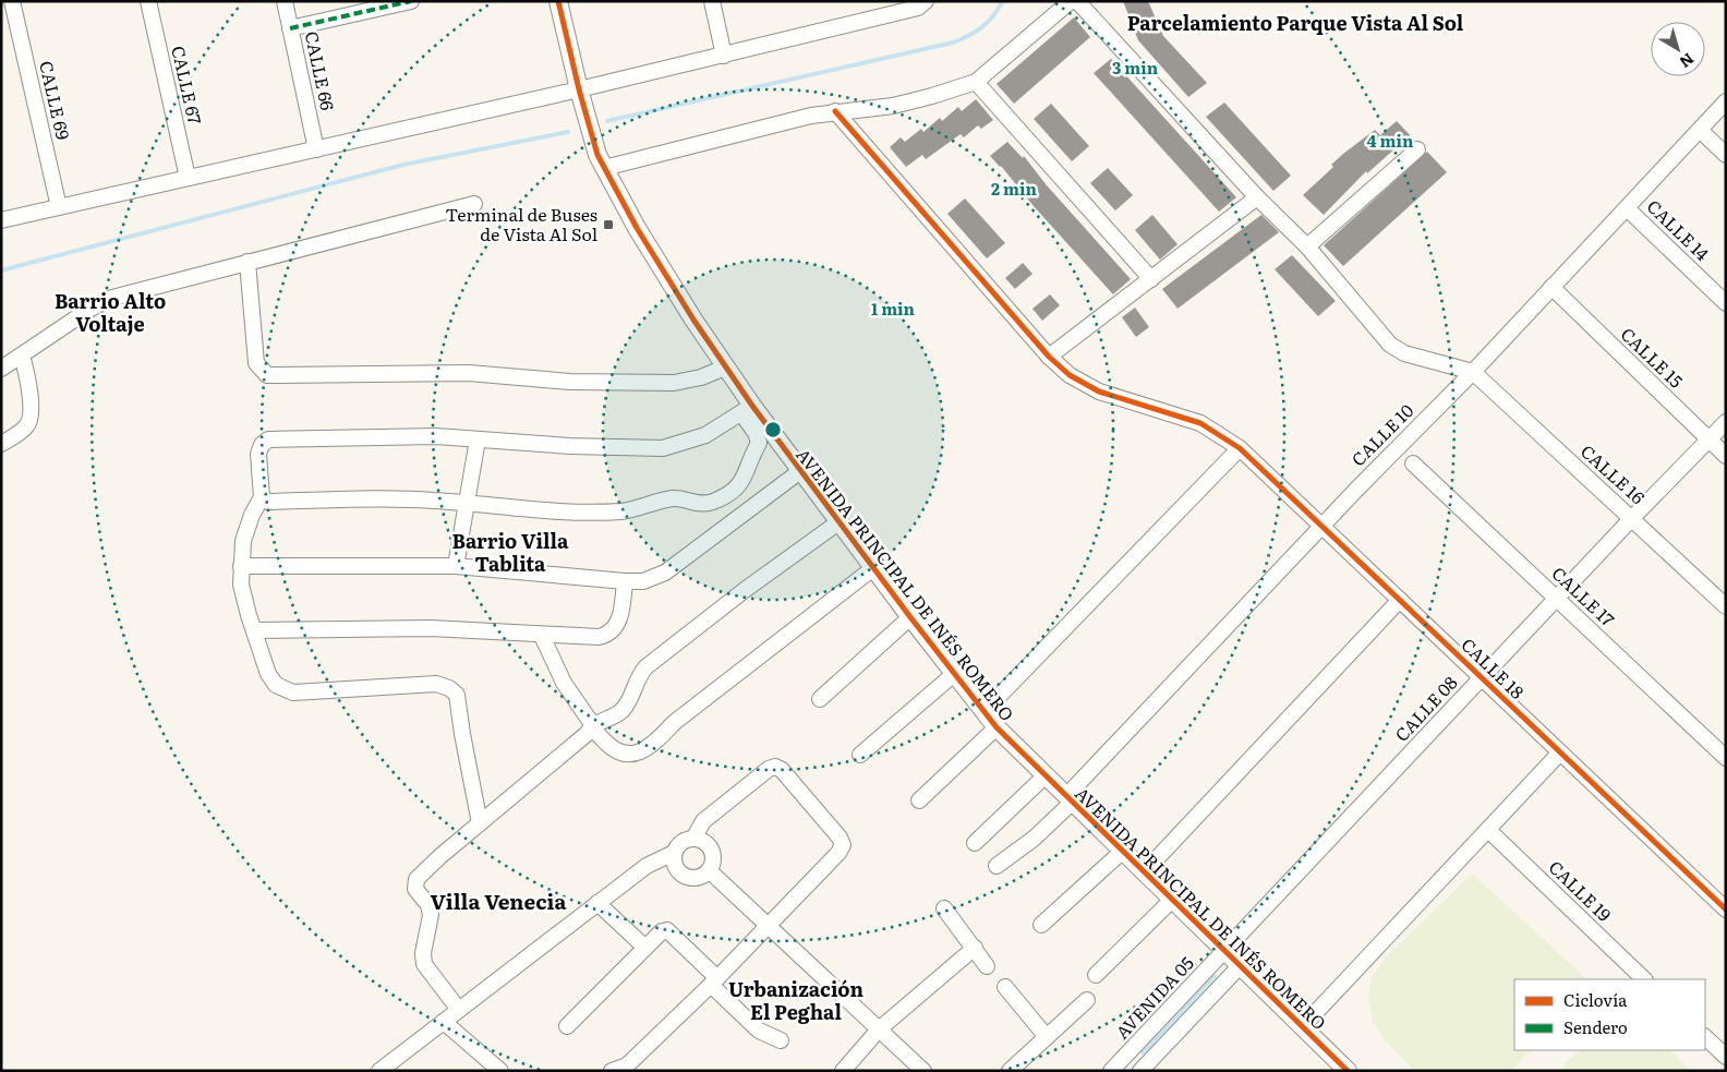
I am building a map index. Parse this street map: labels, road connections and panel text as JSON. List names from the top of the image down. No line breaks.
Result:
{"streets":{"street":["CALLE 66","CALLE 67","CALLE 69","CALLE 14","CALLE 15","CALLE 10","CALLE 16","AVENIDA PRINCIPAL DE INÉS ROMERO","CALLE 17","CALLE 18","CALLE 08","CALLE 19","AVENIDA 05"]},"crossings":[["CALLE 14","CALLE 10"],["CALLE 15","CALLE 10"],["CALLE 15","CALLE 08"],["CALLE 10","CALLE 16"],["CALLE 10","AVENIDA PRINCIPAL DE INÉS ROMERO"],["CALLE 10","CALLE 18"],["CALLE 16","CALLE 08"],["AVENIDA PRINCIPAL DE INÉS ROMERO","CALLE 08"],["AVENIDA PRINCIPAL DE INÉS ROMERO","AVENIDA 05"],["CALLE 17","CALLE 08"],["CALLE 18","CALLE 08"],["CALLE 08","AVENIDA 05"]],"districts":["Parcelamiento Parque Vista Al Sol","Barrio Alto Voltaje","Barrio Villa Tablita","Villa Venecia","Urbanización El Peghal"],"places":{"transit":["Terminal de Buses de Vista Al Sol"]},"legend":["Ciclovía","Sendero"],"north":"bottom right","rings":["3 min","4 min","2 min","1 min"]}
